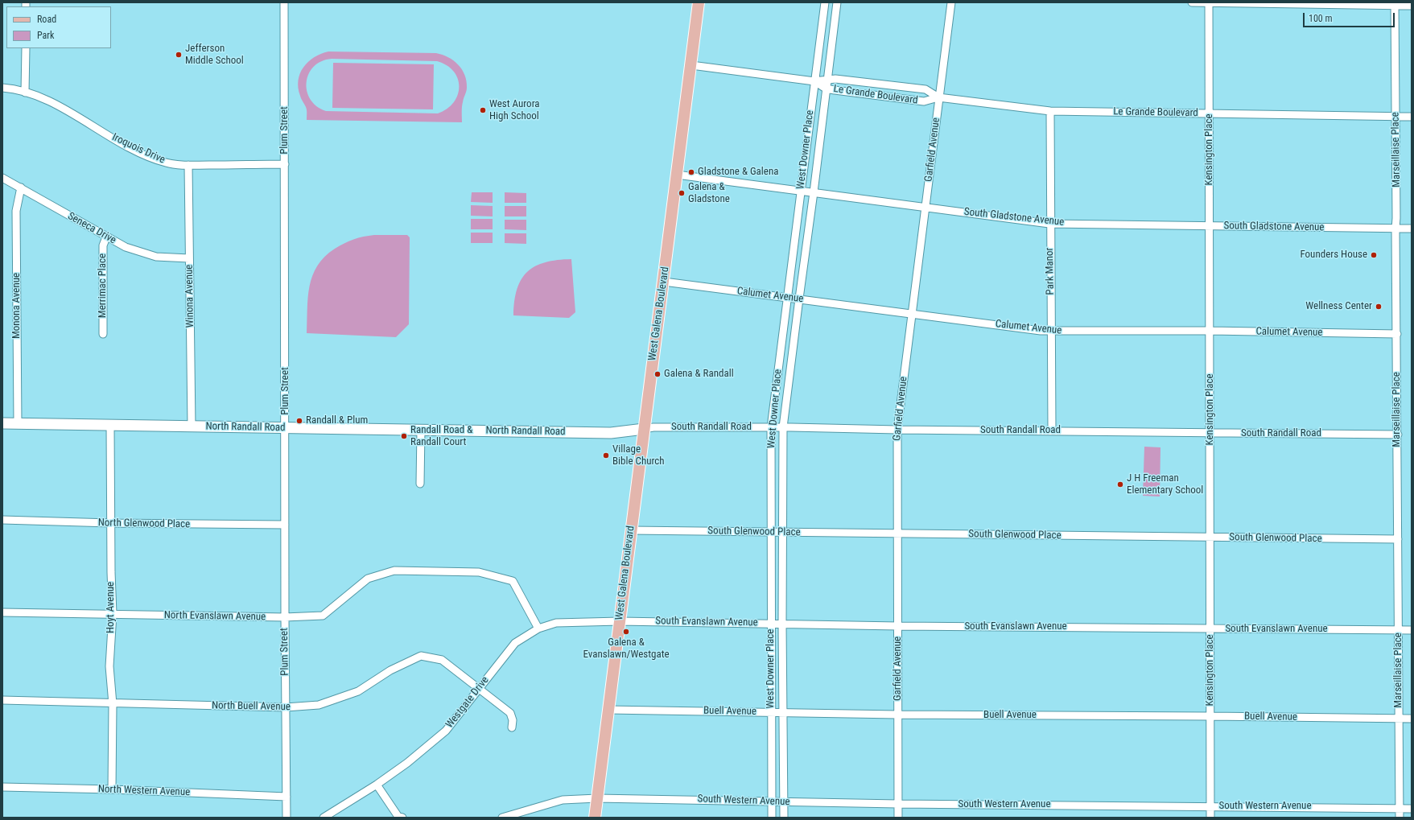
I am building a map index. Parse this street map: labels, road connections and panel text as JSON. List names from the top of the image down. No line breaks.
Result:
{"streets":{"main road":["West Galena Boulevard","North Randall Road"],"street":["Le Grande Boulevard","Plum Street","Iroquois Drive","West Downer Place","Garfield Avenue","Kensington Place","Marseillaise Place","South Gladstone Avenue","Seneca Drive","Park Manor","Merrimac Place","Calumet Avenue","Winona Avenue","Monona Avenue","South Randall Road","North Glenwood Place","South Glenwood Place","Hoyt Avenue","North Evanslawn Avenue","South Evanslawn Avenue","Westgate Drive","North Buell Avenue","Buell Avenue","North Western Avenue","South Western Avenue"]},"crossings":[["Le Grande Boulevard","West Downer Place"],["Le Grande Boulevard","Garfield Avenue"],["Le Grande Boulevard","Kensington Place"],["Le Grande Boulevard","Marseillaise Place"],["Le Grande Boulevard","Park Manor"],["Le Grande Boulevard","West Galena Boulevard"],["Plum Street","Iroquois Drive"],["Plum Street","North Randall Road"],["Plum Street","North Glenwood Place"],["Plum Street","North Evanslawn Avenue"],["Plum Street","North Buell Avenue"],["Plum Street","North Western Avenue"],["Iroquois Drive","Winona Avenue"],["West Downer Place","South Gladstone Avenue"],["West Downer Place","Calumet Avenue"],["West Downer Place","South Randall Road"],["West Downer Place","South Glenwood Place"],["West Downer Place","South Evanslawn Avenue"],["West Downer Place","Buell Avenue"],["West Downer Place","South Western Avenue"],["Garfield Avenue","South Gladstone Avenue"],["Garfield Avenue","Calumet Avenue"],["Garfield Avenue","South Randall Road"],["Garfield Avenue","South Glenwood Place"],["Garfield Avenue","South Evanslawn Avenue"],["Garfield Avenue","Buell Avenue"],["Garfield Avenue","South Western Avenue"],["Kensington Place","South Gladstone Avenue"],["Kensington Place","Calumet Avenue"],["Kensington Place","South Randall Road"],["Kensington Place","South Glenwood Place"],["Kensington Place","South Evanslawn Avenue"],["Kensington Place","Buell Avenue"],["Kensington Place","South Western Avenue"],["Marseillaise Place","South Gladstone Avenue"],["Marseillaise Place","Calumet Avenue"],["Marseillaise Place","South Randall Road"],["Marseillaise Place","South Glenwood Place"],["Marseillaise Place","South Evanslawn Avenue"],["Marseillaise Place","Buell Avenue"],["Marseillaise Place","South Western Avenue"],["South Gladstone Avenue","Park Manor"],["South Gladstone Avenue","West Galena Boulevard"],["Seneca Drive","Merrimac Place"],["Seneca Drive","Winona Avenue"],["Seneca Drive","Monona Avenue"],["Park Manor","Calumet Avenue"],["Park Manor","South Randall Road"],["Calumet Avenue","West Galena Boulevard"],["Winona Avenue","North Randall Road"],["Monona Avenue","North Randall Road"],["West Galena Boulevard","North Randall Road"],["West Galena Boulevard","South Randall Road"],["West Galena Boulevard","South Glenwood Place"],["West Galena Boulevard","South Evanslawn Avenue"],["West Galena Boulevard","Westgate Drive"],["West Galena Boulevard","Buell Avenue"],["West Galena Boulevard","South Western Avenue"],["North Randall Road","South Randall Road"],["North Randall Road","Hoyt Avenue"],["North Glenwood Place","Hoyt Avenue"],["Hoyt Avenue","North Evanslawn Avenue"],["Hoyt Avenue","North Buell Avenue"],["Hoyt Avenue","North Western Avenue"],["North Evanslawn Avenue","Westgate Drive"],["South Evanslawn Avenue","Westgate Drive"],["Westgate Drive","North Buell Avenue"]],"places":["Jefferson Middle School","West Aurora High School","Gladstone & Galena","Galena & Gladstone","Founders House","Wellness Center","Galena & Randall","Randall & Plum","Randall Road & Randall Court","Village Bible Church","J H Freeman Elementary School","Galena & Evanslawn/Westgate"],"legend":["Road","Park"],"scale_bar":"100 m"}
